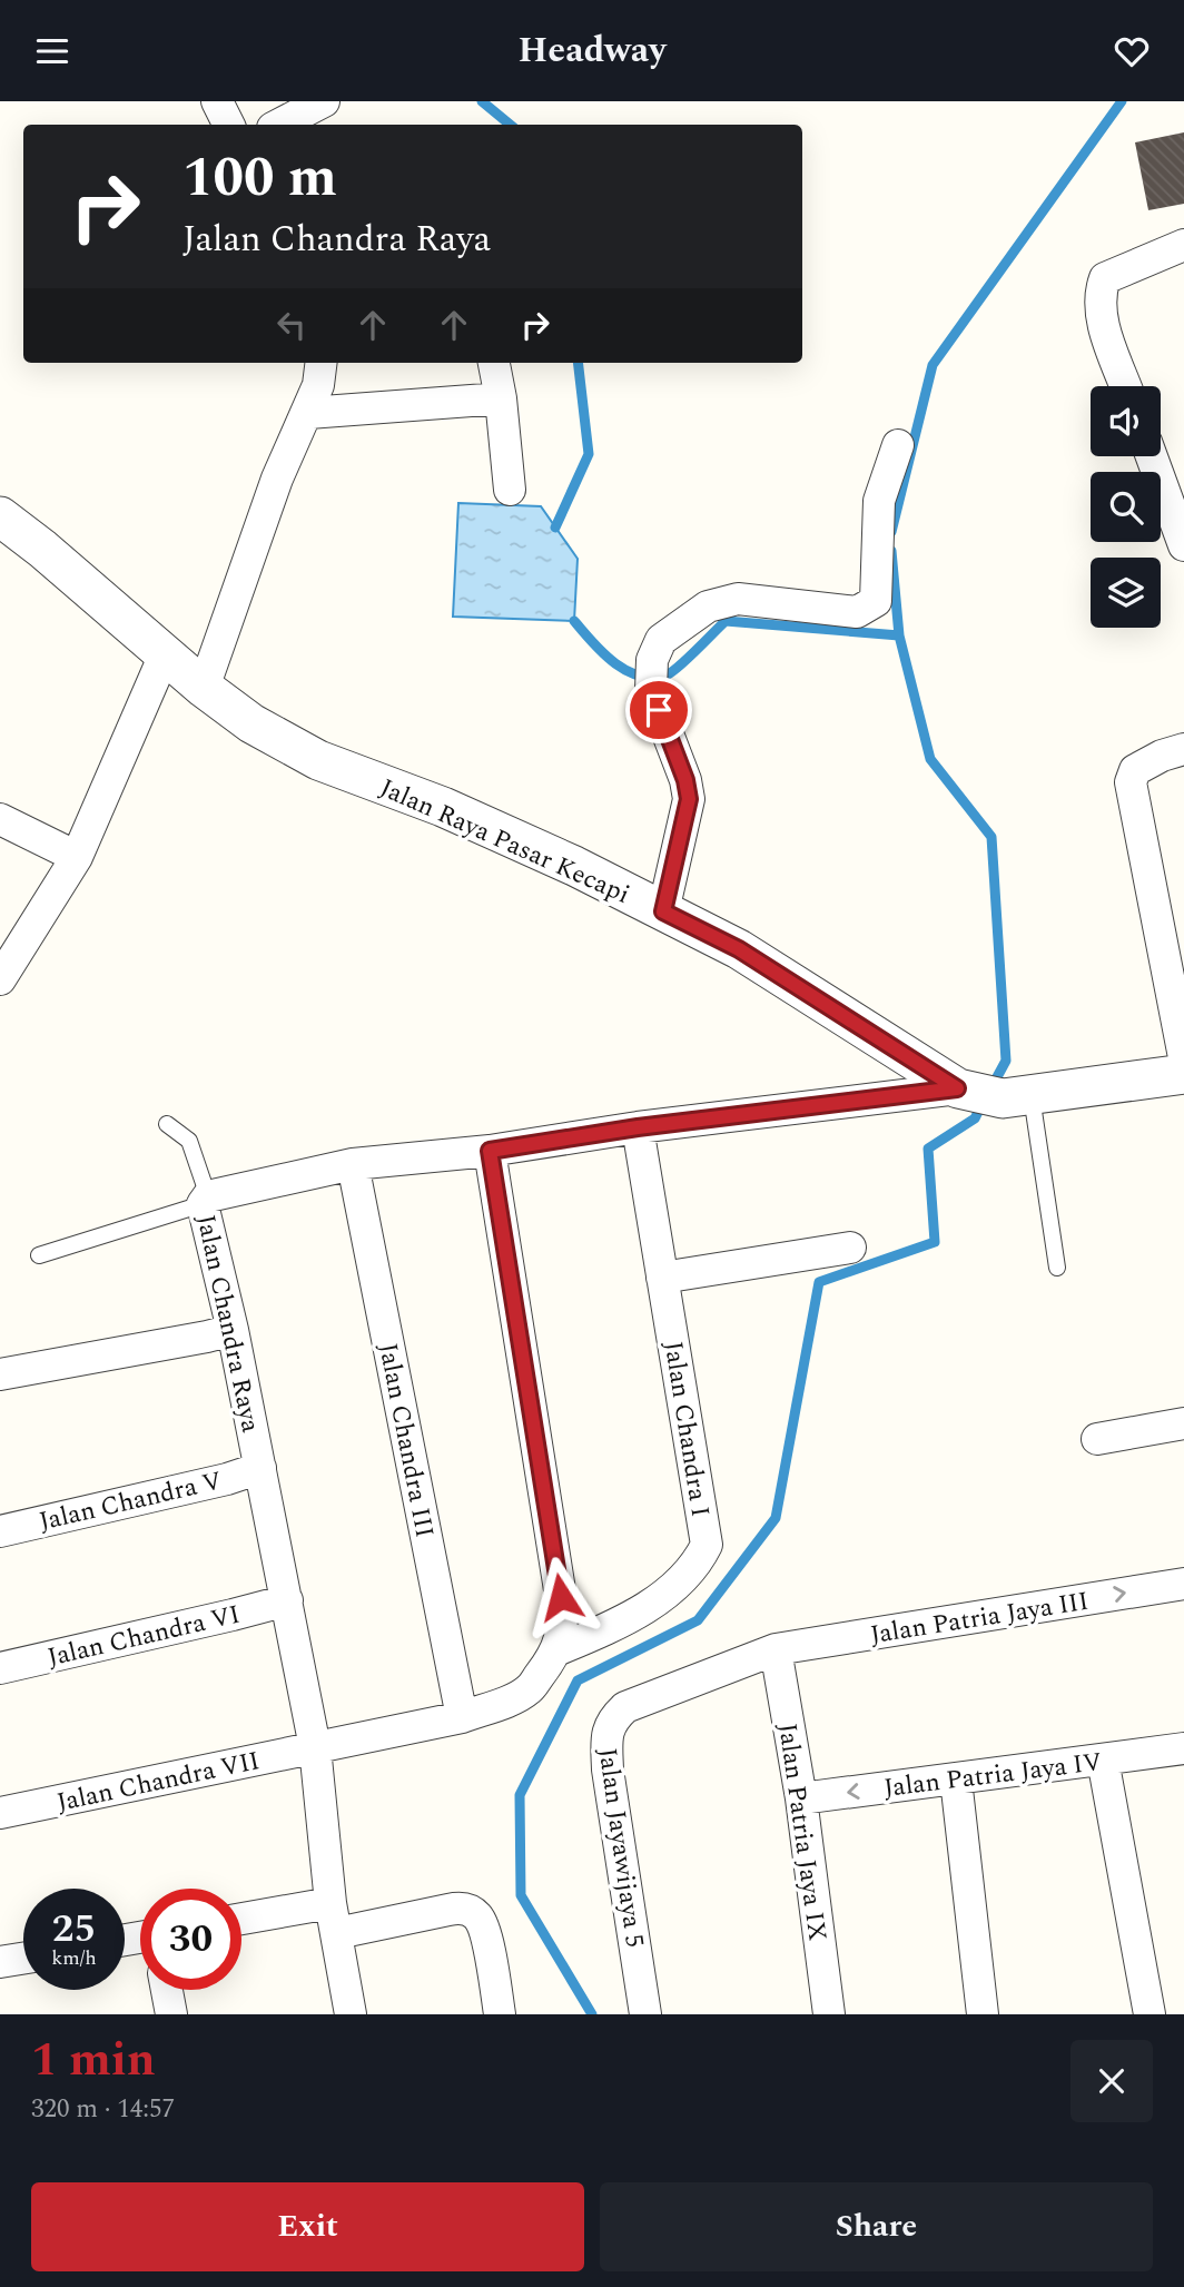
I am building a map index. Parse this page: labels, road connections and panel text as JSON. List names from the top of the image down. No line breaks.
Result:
{"streets":{"street":["Jalan Raya Pasar Kecapi","Jalan Chandra Raya","Jalan Chandra I","Jalan Chandra III","Jalan Chandra V","Jalan Patria Jaya III","Jalan Chandra VI","Jalan Patria Jaya IV","Jalan Chandra VII","Jalan Patria Jaya IX","Jalan Jayawijaya 5"]},"crossings":[["Jalan Raya Pasar Kecapi","Jalan Chandra Raya"],["Jalan Chandra Raya","Jalan Chandra I"],["Jalan Chandra Raya","Jalan Chandra III"],["Jalan Chandra Raya","Jalan Chandra V"],["Jalan Chandra Raya","Jalan Chandra VI"],["Jalan Chandra Raya","Jalan Chandra VII"],["Jalan Chandra I","Jalan Chandra VII"],["Jalan Chandra III","Jalan Chandra VII"],["Jalan Patria Jaya III","Jalan Patria Jaya IX"],["Jalan Patria Jaya III","Jalan Jayawijaya 5"],["Jalan Patria Jaya IV","Jalan Patria Jaya IX"],["Jalan Patria Jaya IX","Jalan Jayawijaya 5"]],"one_way":["Jalan Patria Jaya III","Jalan Patria Jaya IV"],"page":{"header":"Headway","turn":["100 m","Jalan Chandra Raya"],"speed":"25 km/h","limit":"30","heading":["1 min","320 m · 14:57"],"buttons":["Exit","Share"]}}
